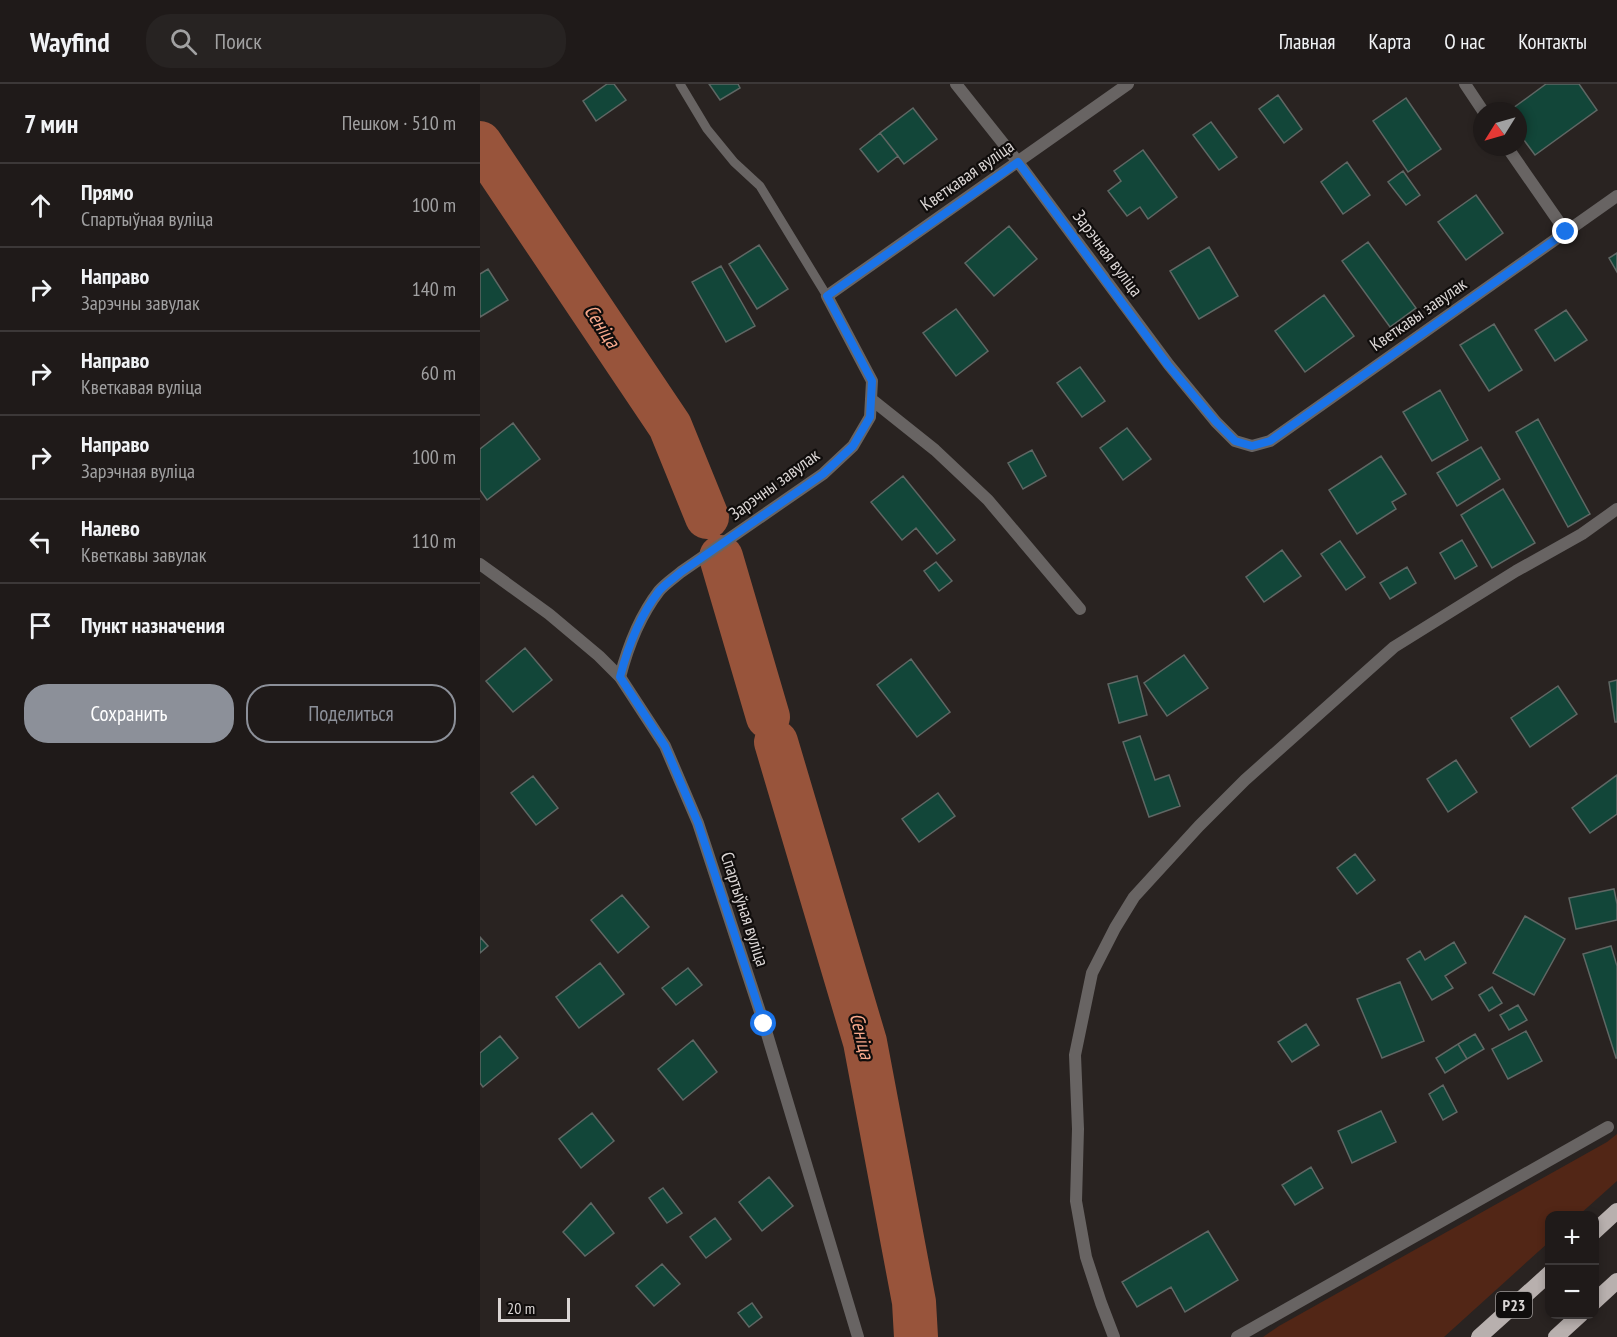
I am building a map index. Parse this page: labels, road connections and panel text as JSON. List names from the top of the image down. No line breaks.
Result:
{"streets":{"highway":["Р23"],"street":["Кветкавая вуліца","Зарэчная вуліца","Кветкавы завулак","Зарэчны завулак","Спартыўная вуліца"]},"crossings":[["Кветкавая вуліца","Зарэчная вуліца"],["Кветкавая вуліца","Зарэчны завулак"],["Зарэчная вуліца","Кветкавы завулак"],["Зарэчны завулак","Спартыўная вуліца"]],"water":["Сеніца"],"scale_bar":"20 m","north":"bottom left","page":{"header":"Wayfind","search":"Поиск","nav":["Главная","Карта","О нас","Контакты"],"heading":["7 мин","Пешком · 510 m"],"list":[["Прямо","Спартыўная вуліца","100 m"],["Направо","Зарэчны завулак","140 m"],["Направо","Кветкавая вуліца","60 m"],["Направо","Зарэчная вуліца","100 m"],["Налево","Кветкавы завулак","110 m"],"Пункт назначения"],"buttons":["Сохранить","Поделиться"],"map_buttons":["+","−"],"scale":"20 m"}}
